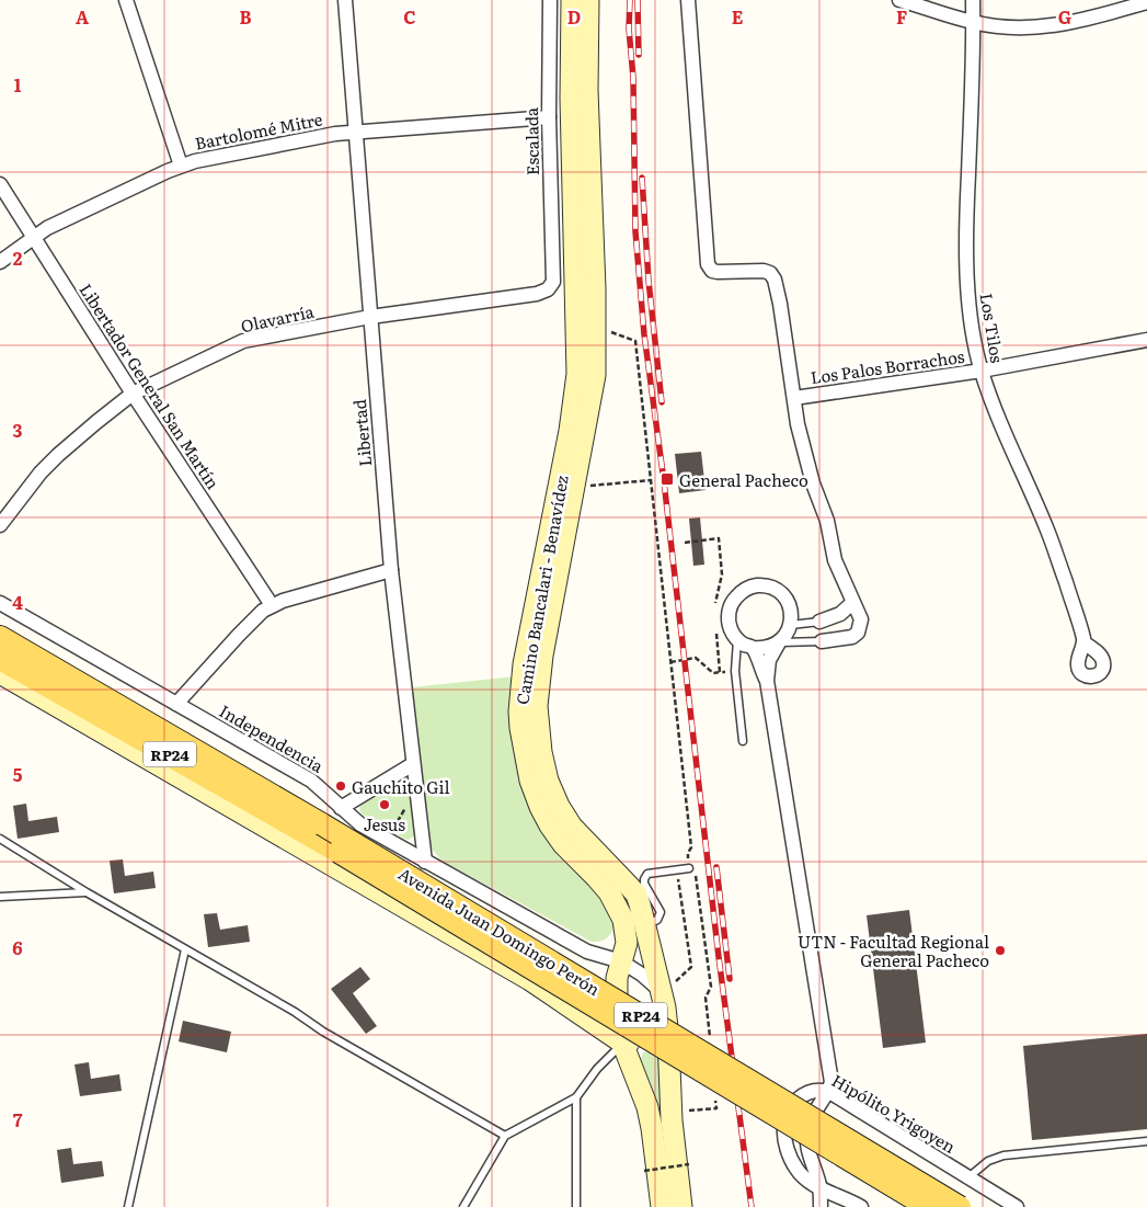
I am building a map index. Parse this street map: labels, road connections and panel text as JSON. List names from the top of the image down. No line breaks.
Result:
{"streets":{"main road":["Camino Bancalari - Benavídez","RP24","Avenida Juan Domingo Perón"],"street":["Bartolomé Mitre","Escalada","Olavarría","Los Tilos","Los Palos Borrachos","Libertador General San Martín","Libertad","Independencia","Hipólito Yrigoyen"]},"crossings":[["Bartolomé Mitre","Escalada"],["Bartolomé Mitre","Libertador General San Martín"],["Bartolomé Mitre","Libertad"],["Escalada","Olavarría"],["Olavarría","Libertador General San Martín"],["Olavarría","Libertad"],["Los Tilos","Los Palos Borrachos"],["Libertad","Independencia"],["Camino Bancalari - Benavídez","Independencia"]],"places":{"transit":["General Pacheco"],"other":["Gauchito Gil","Jesus","UTN - Facultad Regional General Pacheco"]},"grid":{"columns":["A","B","C","D","E","F","G"],"rows":["1","2","3","4","5","6","7"]}}
